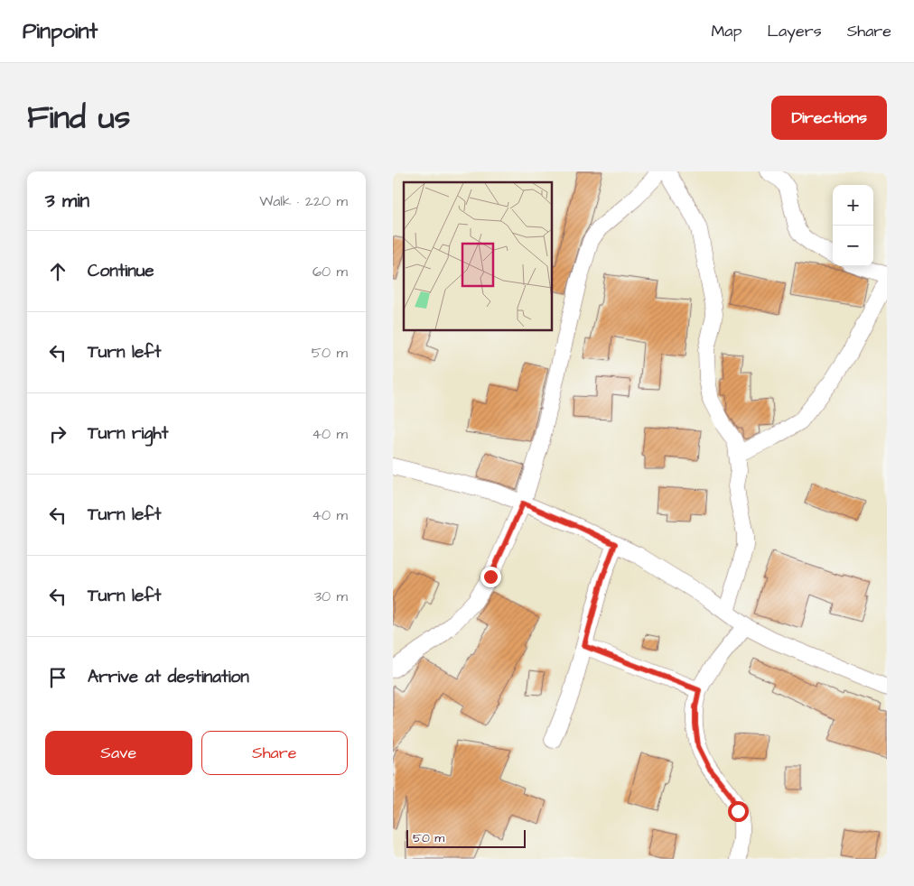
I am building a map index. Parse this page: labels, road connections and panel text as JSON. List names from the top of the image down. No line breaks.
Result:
{"scale_bar":"50 m","page":{"header":"Pinpoint","nav":["Map","Layers","Share"],"title":"Find us","buttons":["Directions",["Save","Share"]],"heading":["3 min","Walk · 220 m"],"map_buttons":["+","−"],"list":[["Continue","60 m"],["Turn left","50 m"],["Turn right","40 m"],["Turn left","40 m"],["Turn left","30 m"],"Arrive at destination"],"scale":"50 m"}}
